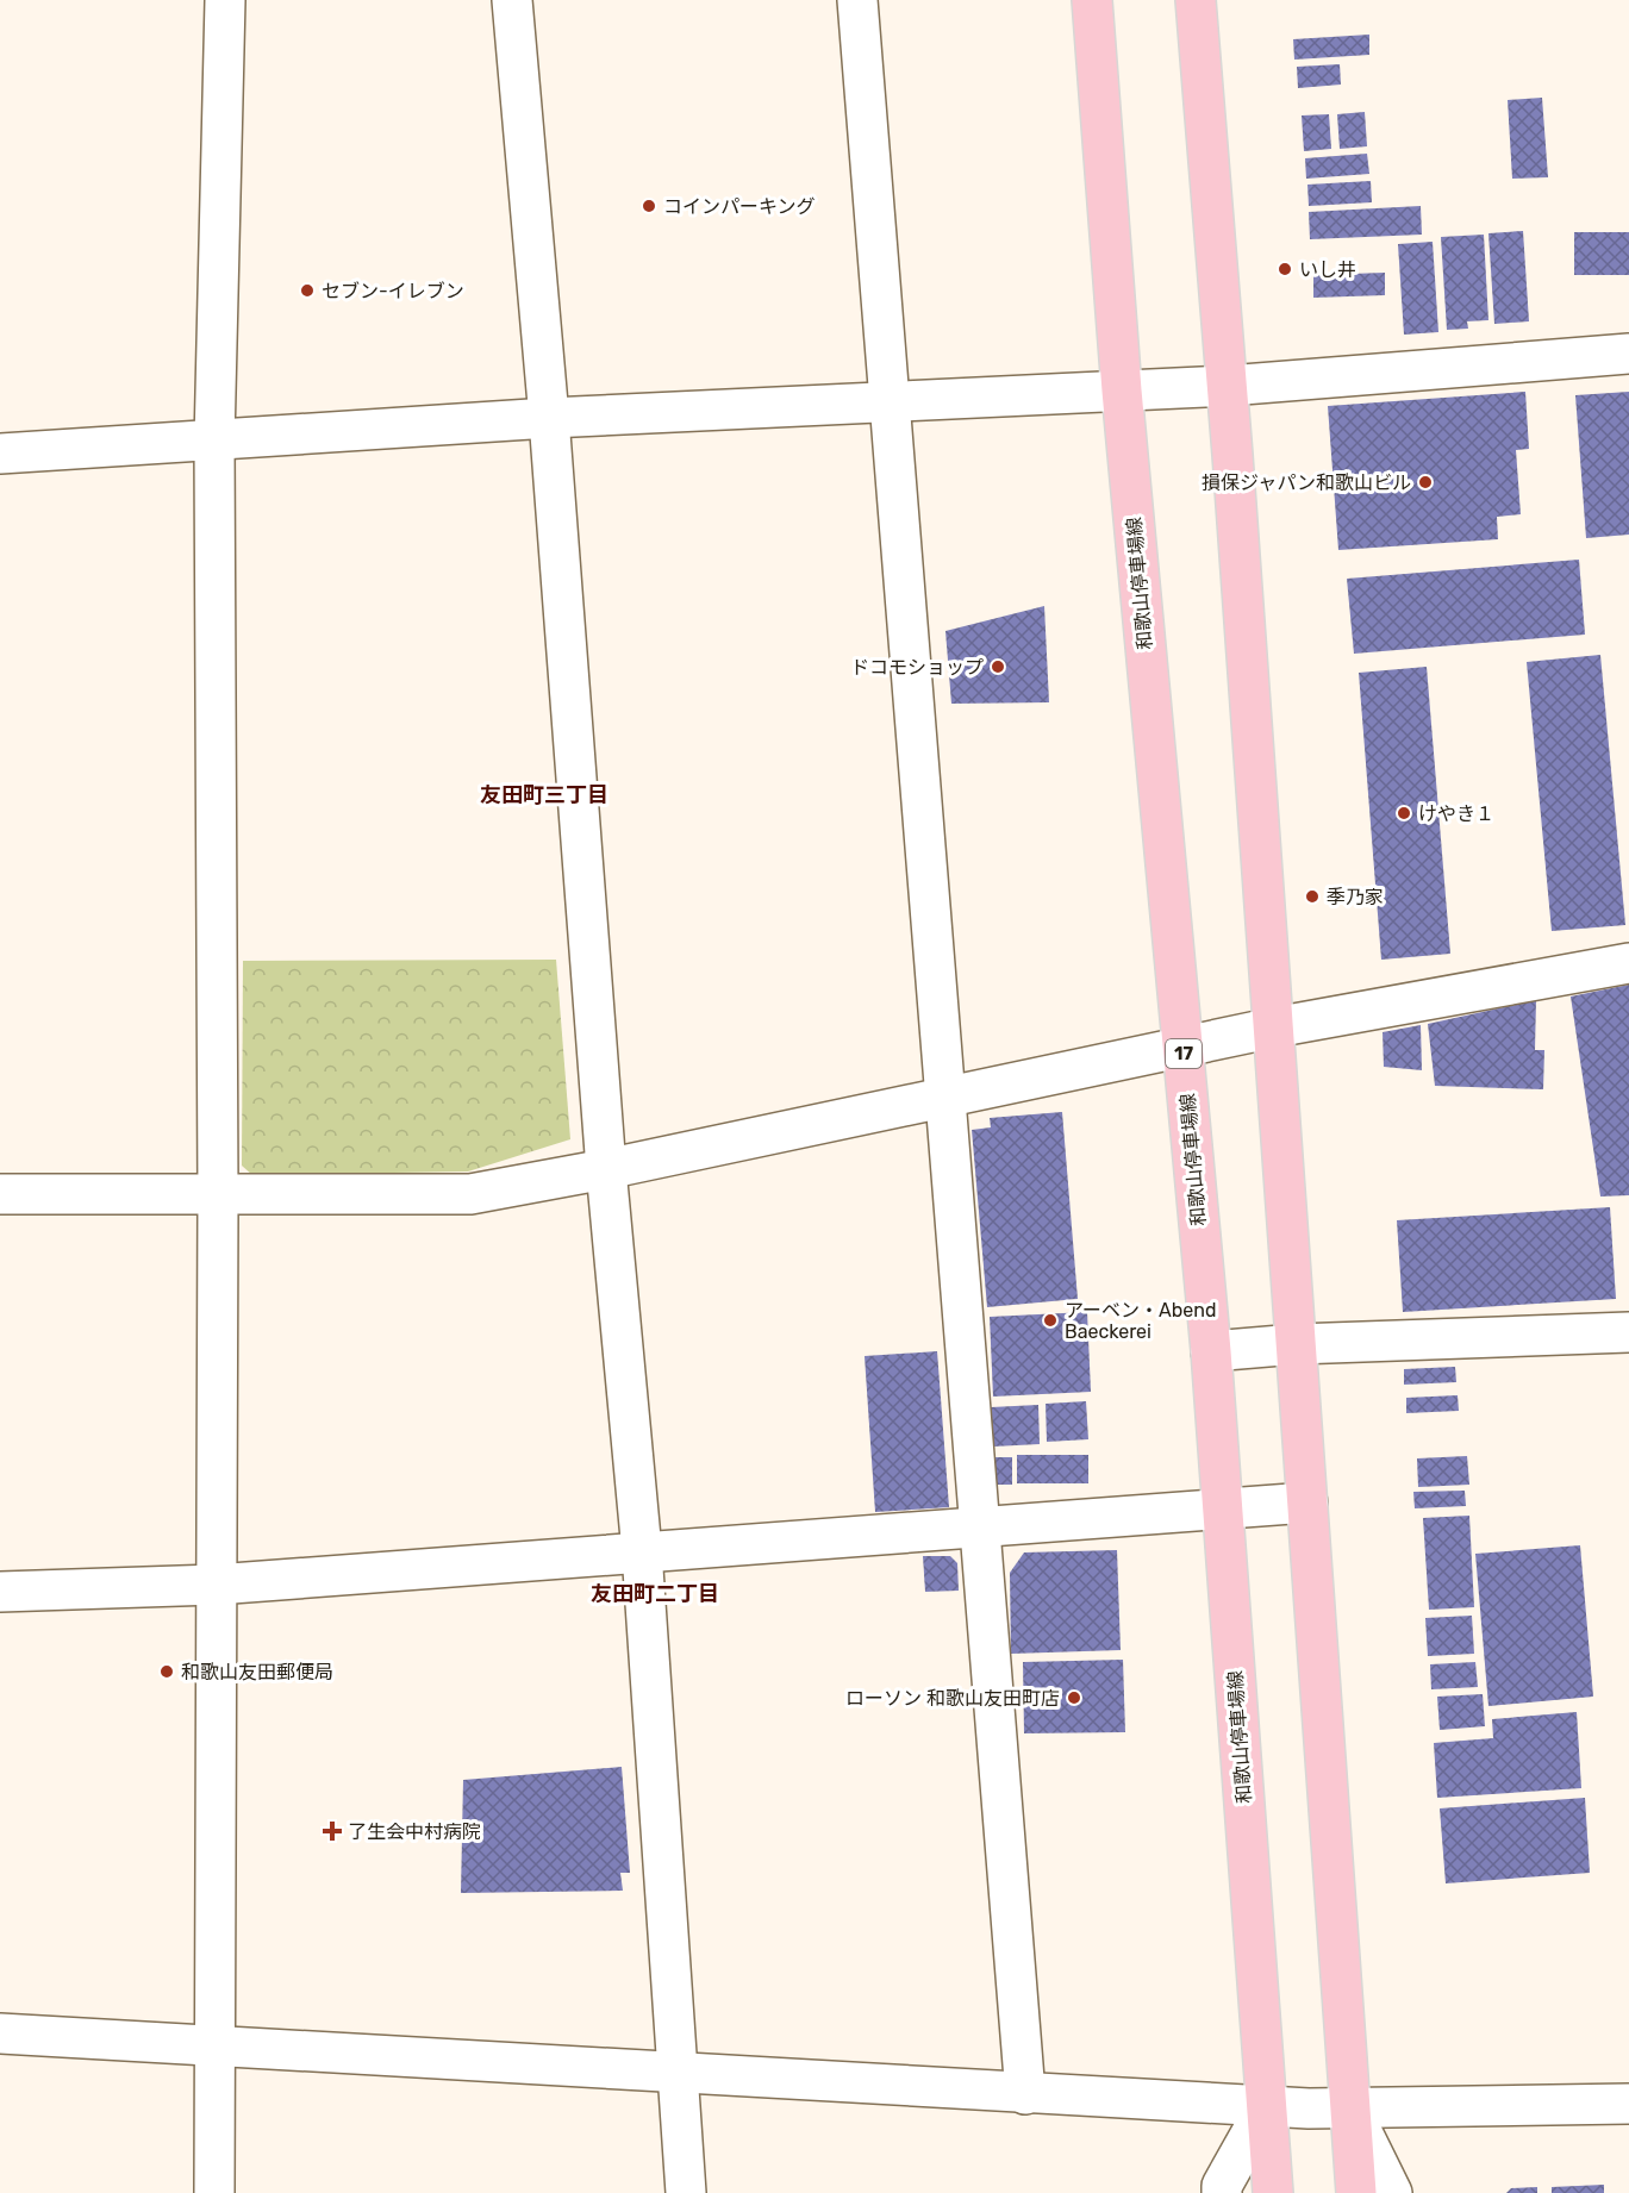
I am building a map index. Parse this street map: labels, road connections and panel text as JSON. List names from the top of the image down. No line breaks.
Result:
{"streets":{"main road":["和歌山停車場線","17"]},"districts":["友田町三丁目","友田町二丁目"],"places":{"other":["コインパーキング","いし井","セブン-イレブン","損保ジャパン和歌山ビル","ドコモショップ","けやき１","季乃家","アーベン・Abend Baeckerei","和歌山友田郵便局","ローソン 和歌山友田町店"],"health":["了生会中村病院"]}}
